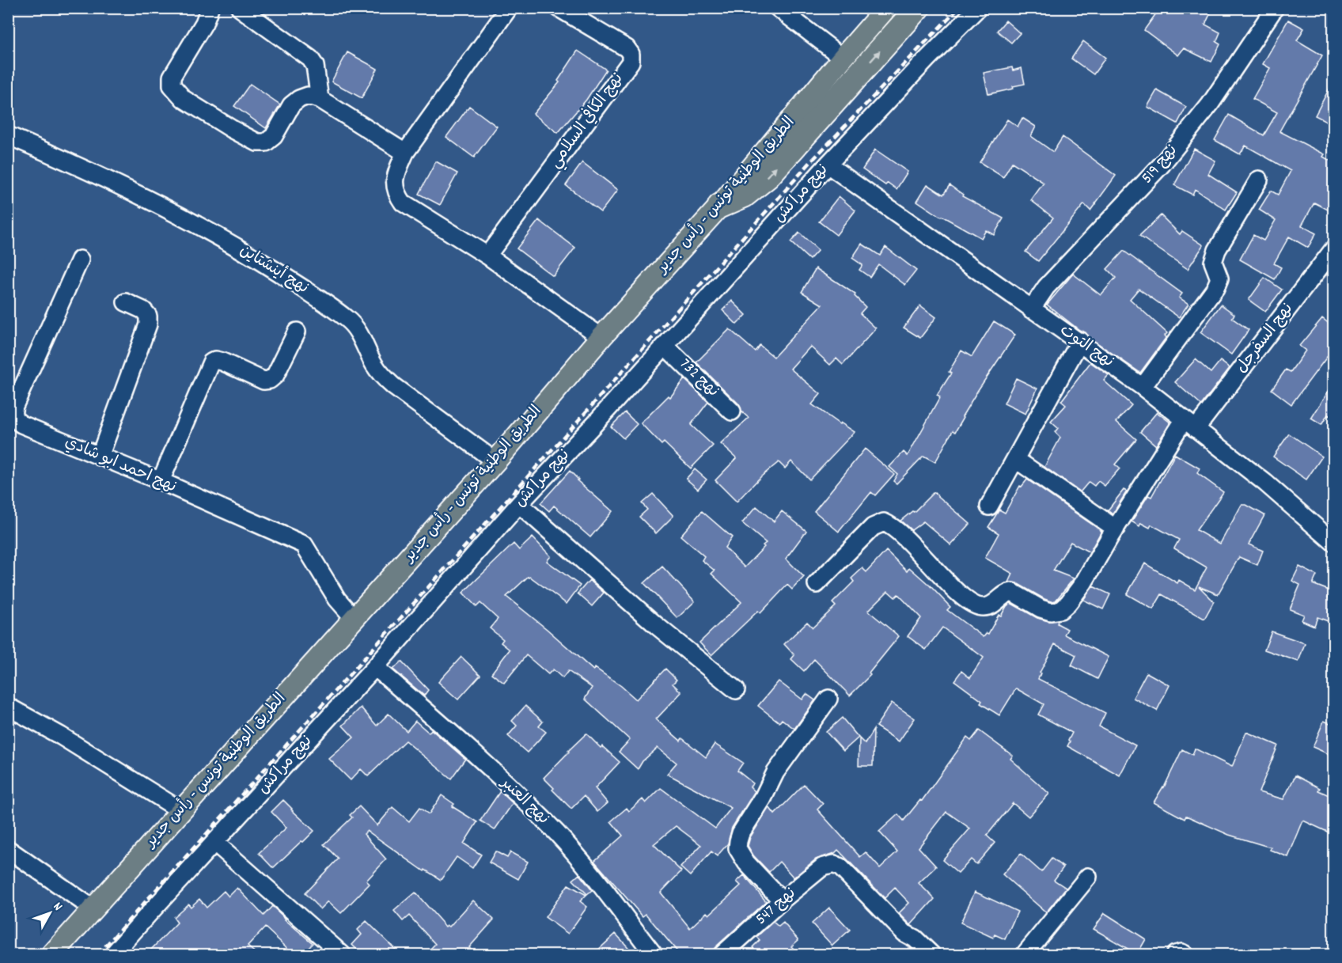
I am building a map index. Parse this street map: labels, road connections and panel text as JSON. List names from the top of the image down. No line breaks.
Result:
{"streets":{"main road":["الطريق الوطنية تونس - رأس جدير"],"street":["نهج الكافي السلامي","نهج 519","نهج مراكش","نهج أينشتاين","نهج السفرجل","نهج التوت","نهج 732","نهج احمد ابو شادي","نهج العنبر","نهج 547"]},"crossings":[["نهج 519","نهج التوت"],["نهج مراكش","نهج التوت"],["نهج مراكش","نهج 732"],["نهج مراكش","نهج العنبر"],["الطريق الوطنية تونس - رأس جدير","نهج أينشتاين"],["الطريق الوطنية تونس - رأس جدير","نهج احمد ابو شادي"],["نهج السفرجل","نهج التوت"]],"north":"top right"}
